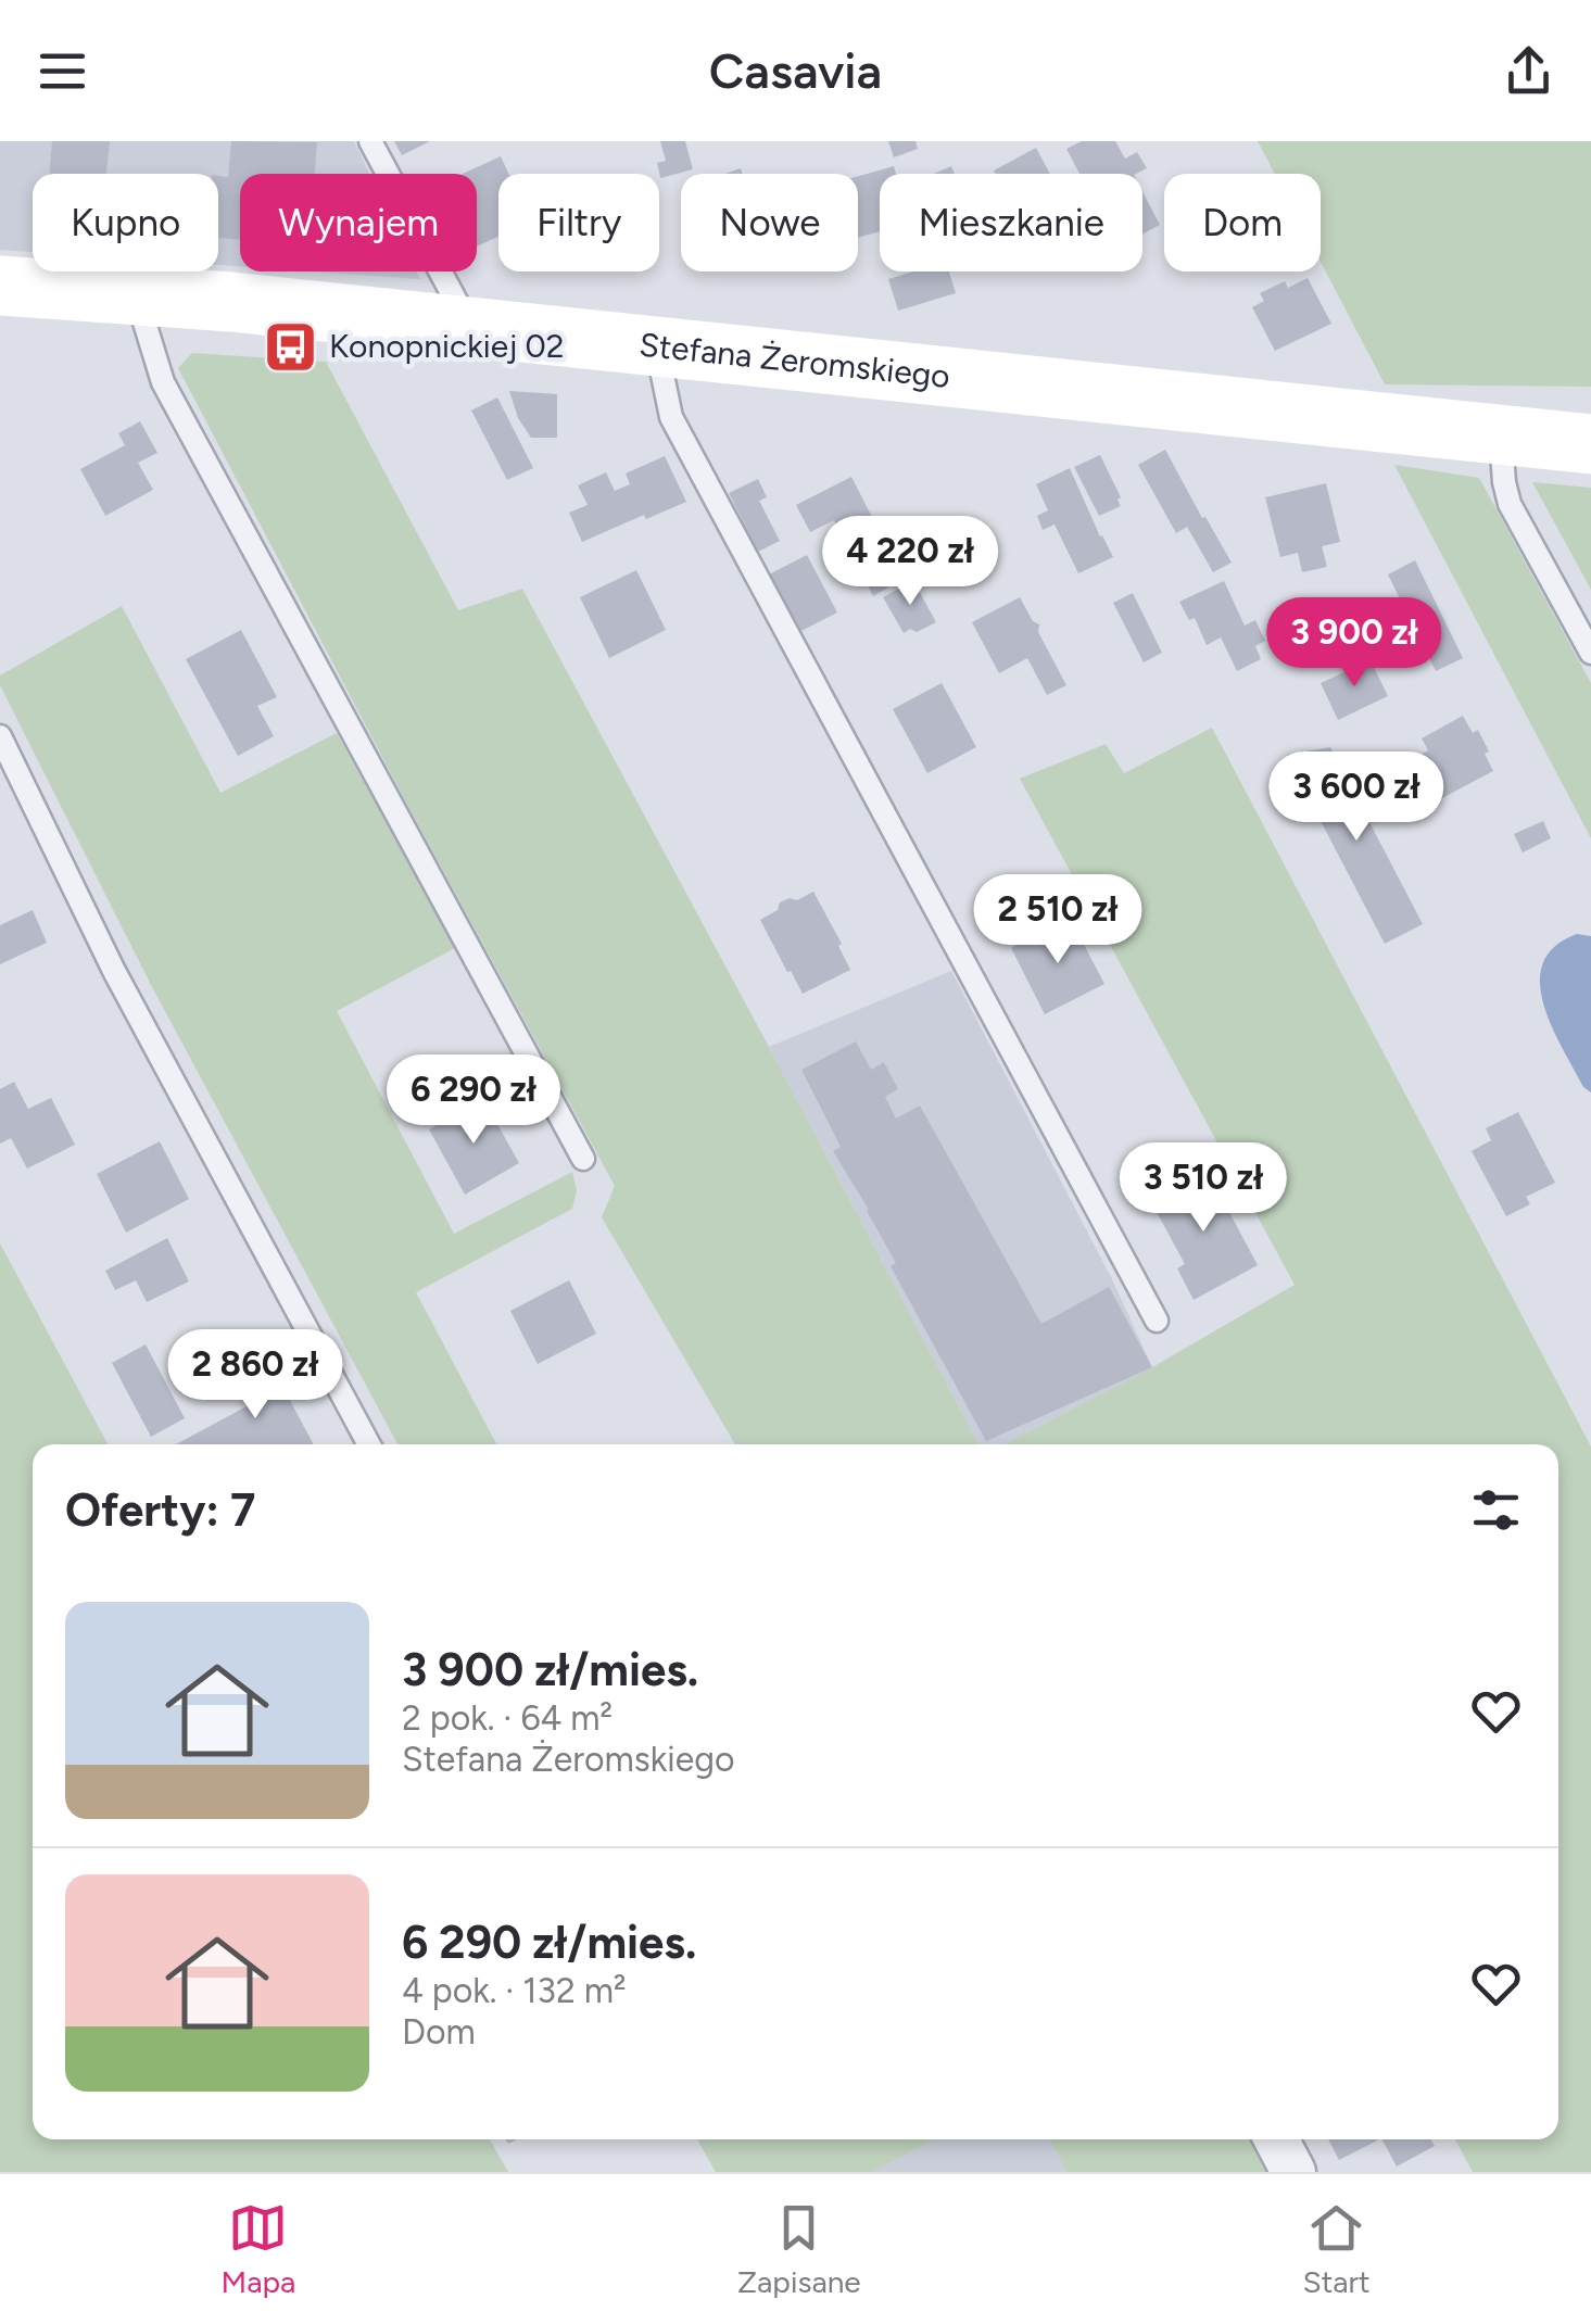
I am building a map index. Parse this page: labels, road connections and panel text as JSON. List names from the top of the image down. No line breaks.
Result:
{"streets":{"street":["Stefana Żeromskiego"]},"places":{"bus stop":["Konopnickiej 02"]},"page":{"header":"Casavia","chip":["Kupno","Wynajem","Filtry","Nowe","Mieszkanie","Dom"],"price":["4 220 zł","3 900 zł","3 600 zł","2 510 zł","6 290 zł","3 510 zł","2 860 zł"],"heading":"Oferty: 7","list":[{"name":"3 900 zł/mies.","note":"2 pok. · 64 m² · Stefana Żeromskiego"},{"name":"6 290 zł/mies.","note":"4 pok. · 132 m² · Dom"}],"tabs":["Mapa","Zapisane","Start"]}}
